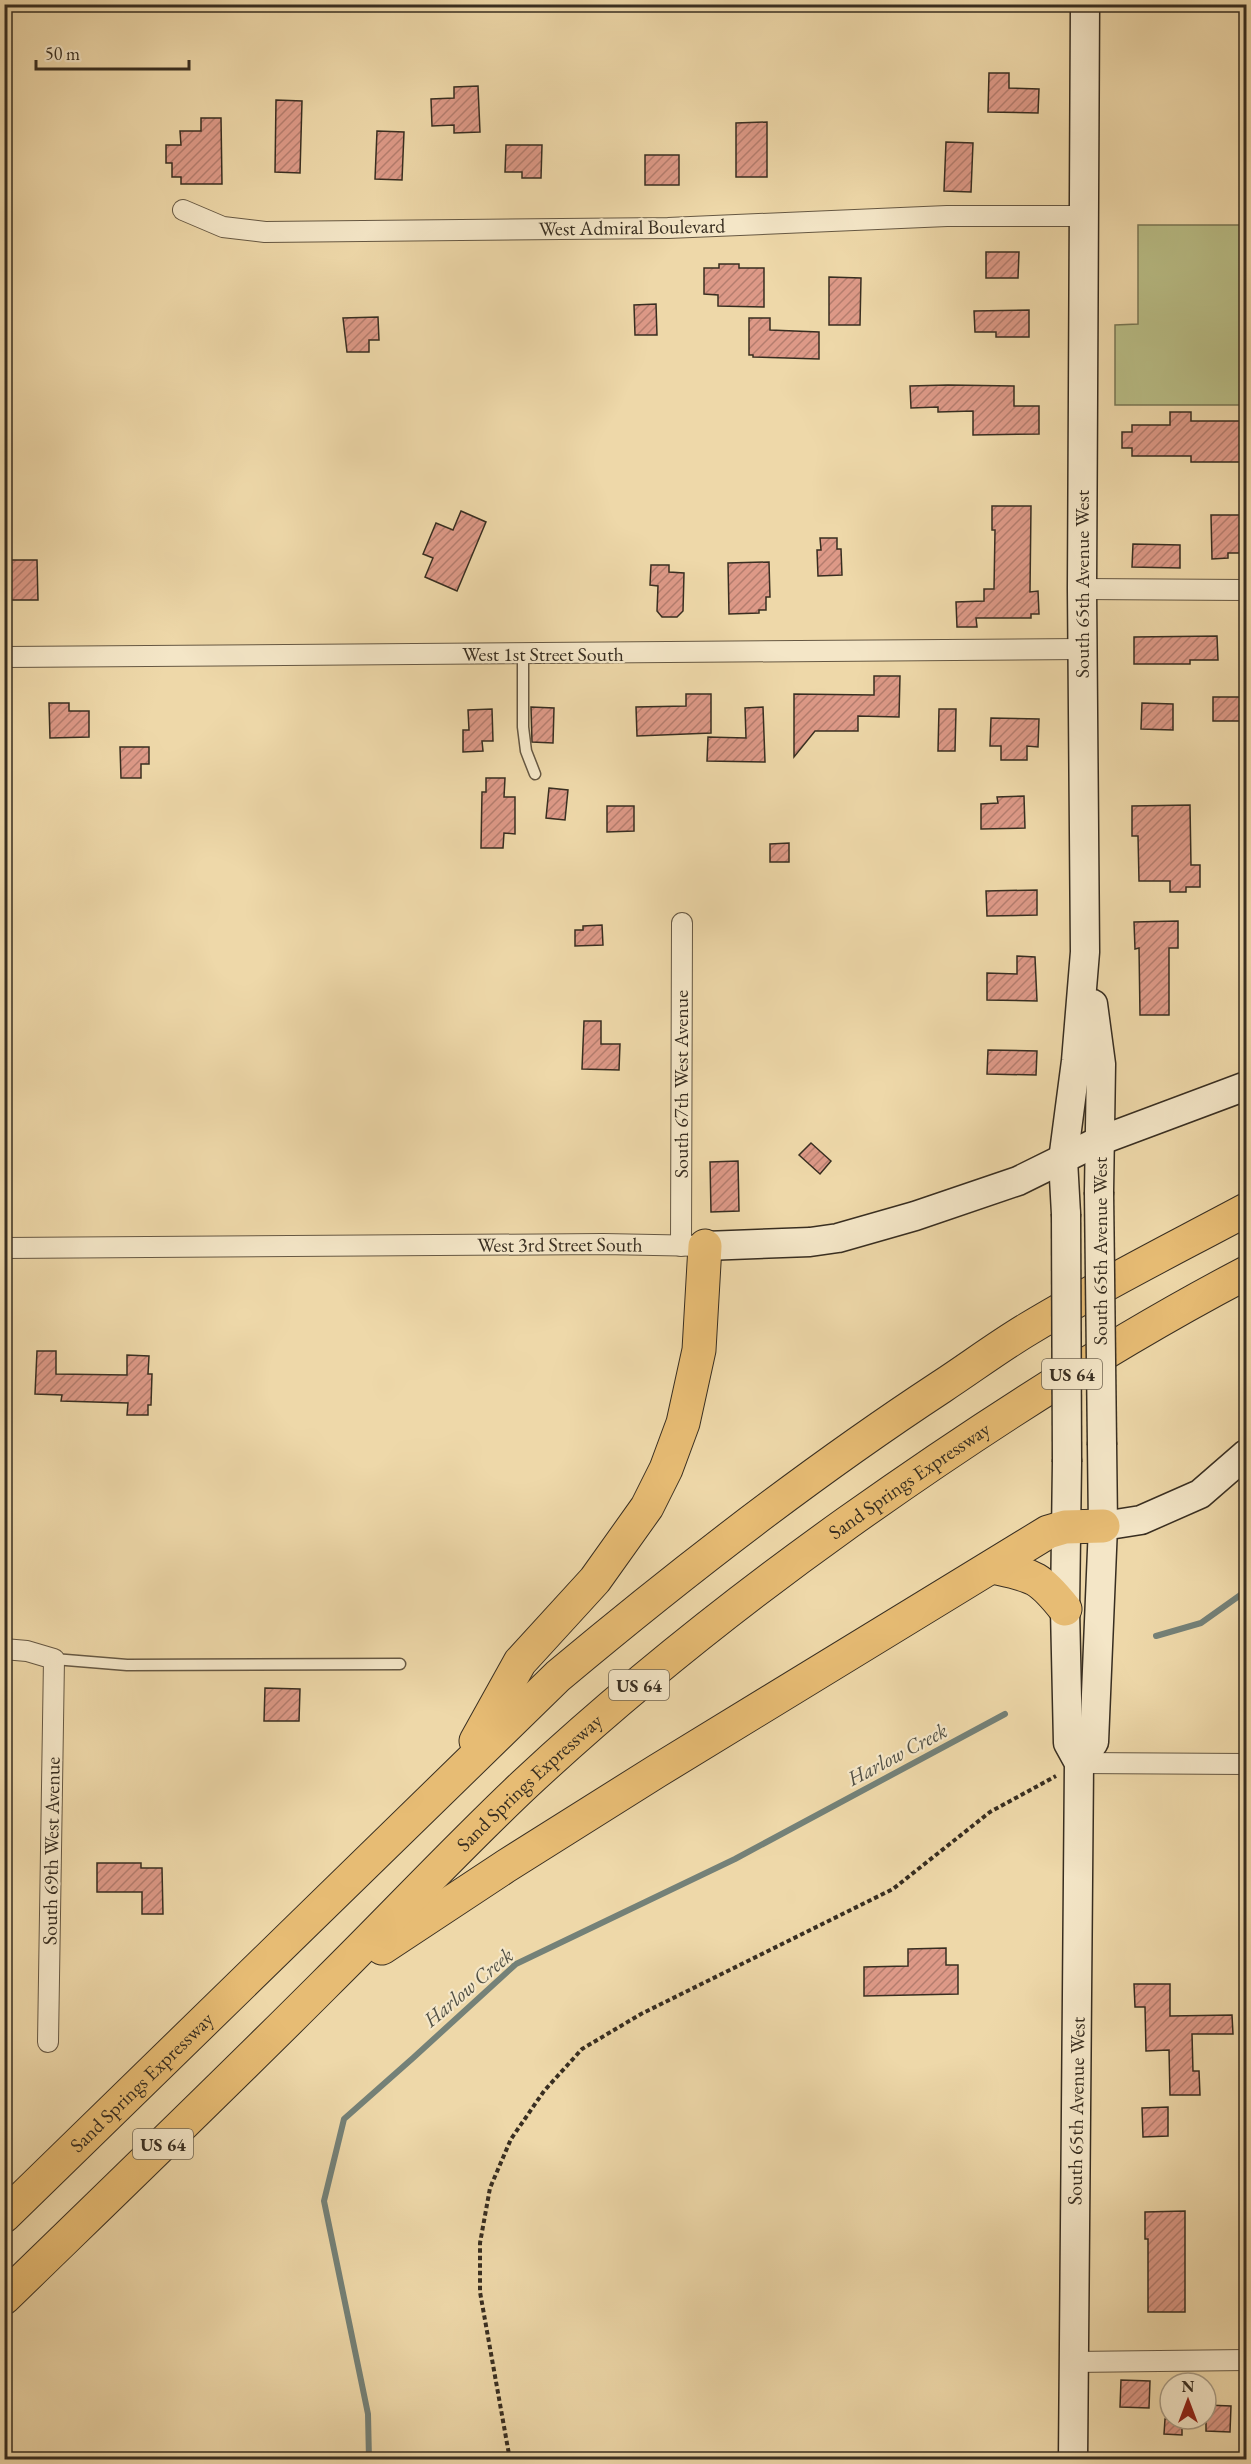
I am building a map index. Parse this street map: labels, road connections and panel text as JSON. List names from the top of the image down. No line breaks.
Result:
{"streets":{"highway":["US 64","Sand Springs Expressway"],"street":["West Admiral Boulevard","South 65th Avenue West","West 1st Street South","South 67th West Avenue","West 3rd Street South","South 69th West Avenue"]},"crossings":[["West Admiral Boulevard","South 65th Avenue West"],["South 65th Avenue West","West 1st Street South"],["South 65th Avenue West","West 3rd Street South"],["South 67th West Avenue","West 3rd Street South"]],"water":["Harlow Creek"],"scale_bar":"50 m","north":"top"}
